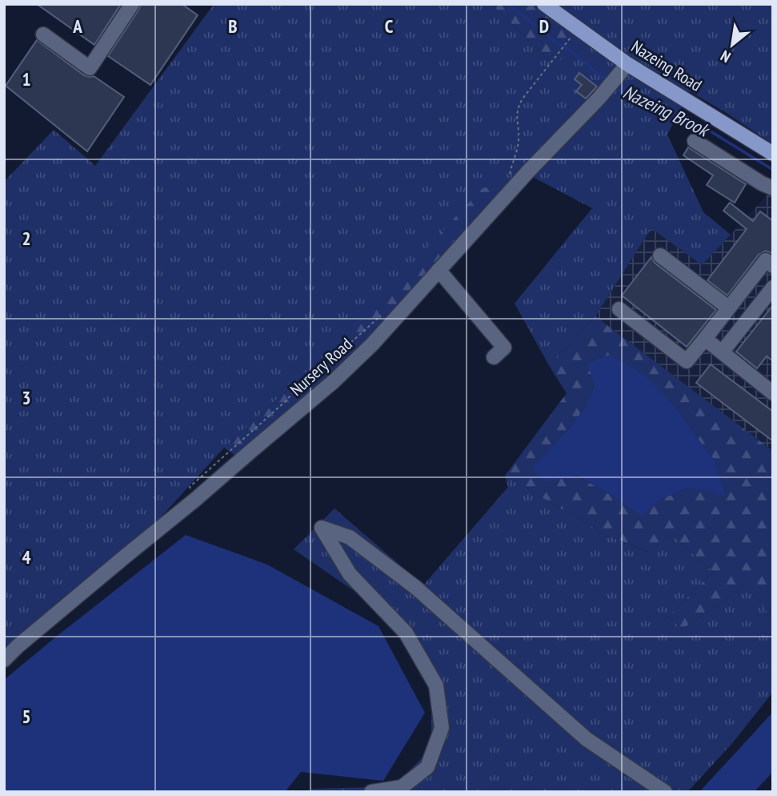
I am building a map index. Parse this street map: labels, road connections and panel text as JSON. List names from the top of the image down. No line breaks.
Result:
{"streets":{"main road":["Nazeing Road"],"lane":["Nursery Road"]},"crossings":[["Nazeing Road","Nursery Road"]],"water":["Nazeing Brook"],"north":"bottom left","grid":{"columns":["A","B","C","D"],"rows":["1","2","3","4","5"]}}
